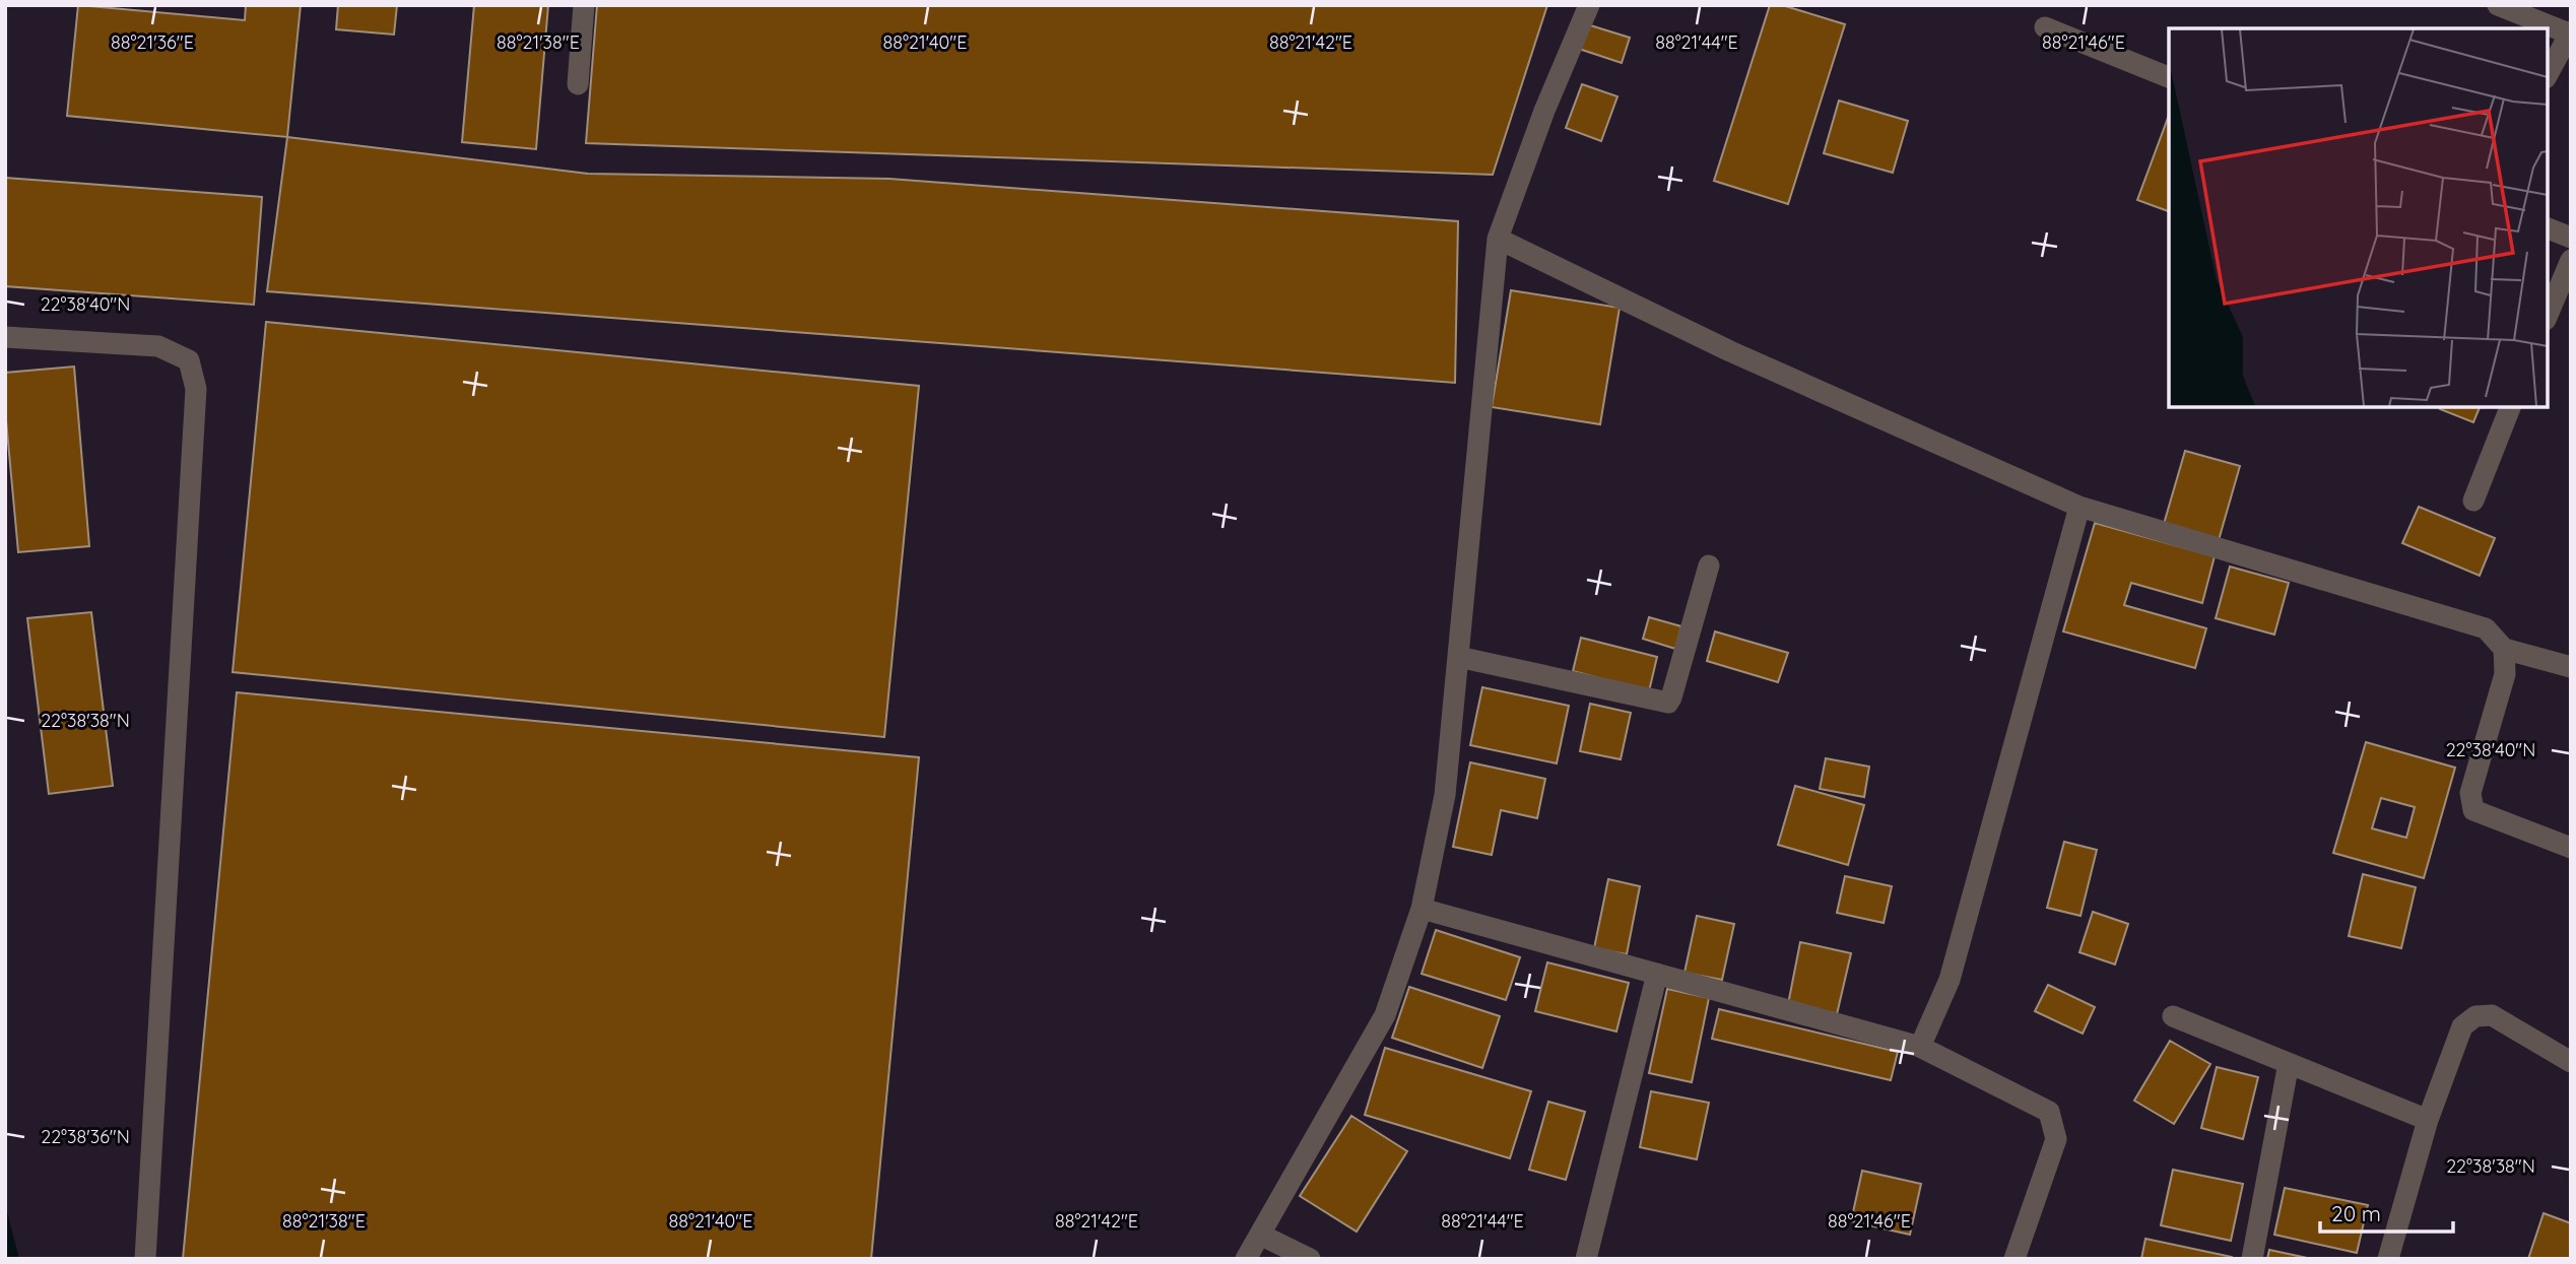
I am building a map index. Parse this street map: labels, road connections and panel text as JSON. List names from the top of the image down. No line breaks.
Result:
{"scale_bar":"20 m","coordinates":["88°21'36\"E","88°21'38\"E","88°21'40\"E","88°21'42\"E","88°21'44\"E","88°21'46\"E","22°38'40\"N","22°38'38\"N","22°38'36\"N"]}
